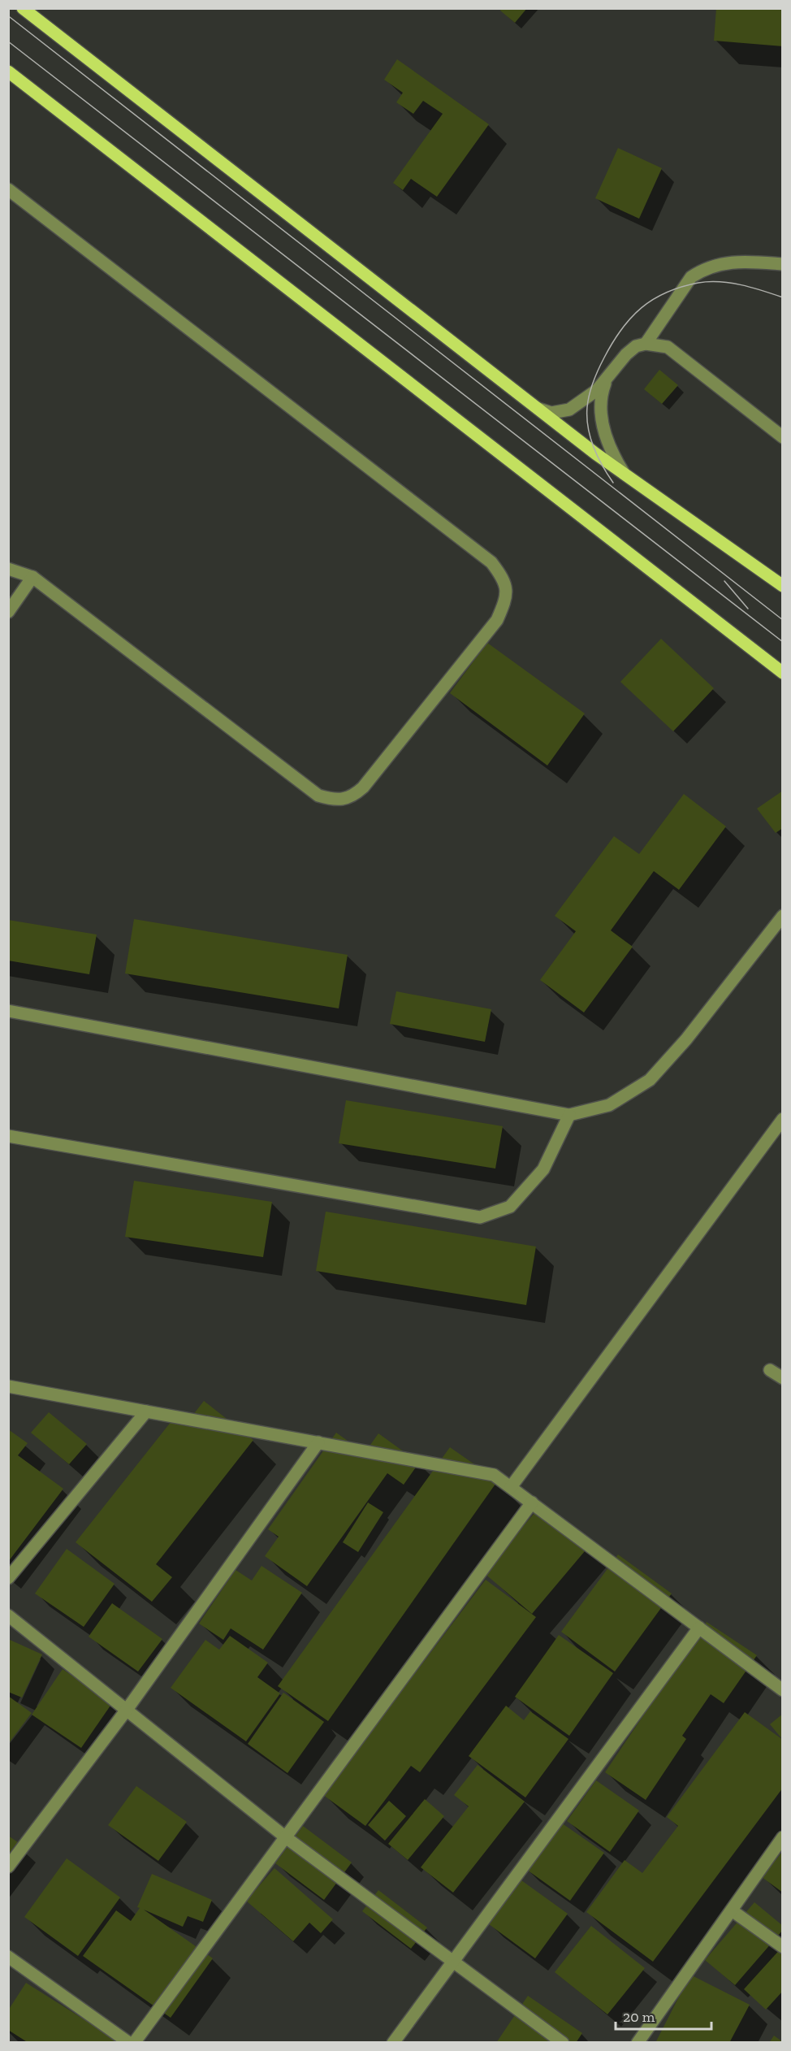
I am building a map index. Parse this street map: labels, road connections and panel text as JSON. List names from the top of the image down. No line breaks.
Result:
{"scale_bar":"20 m"}
